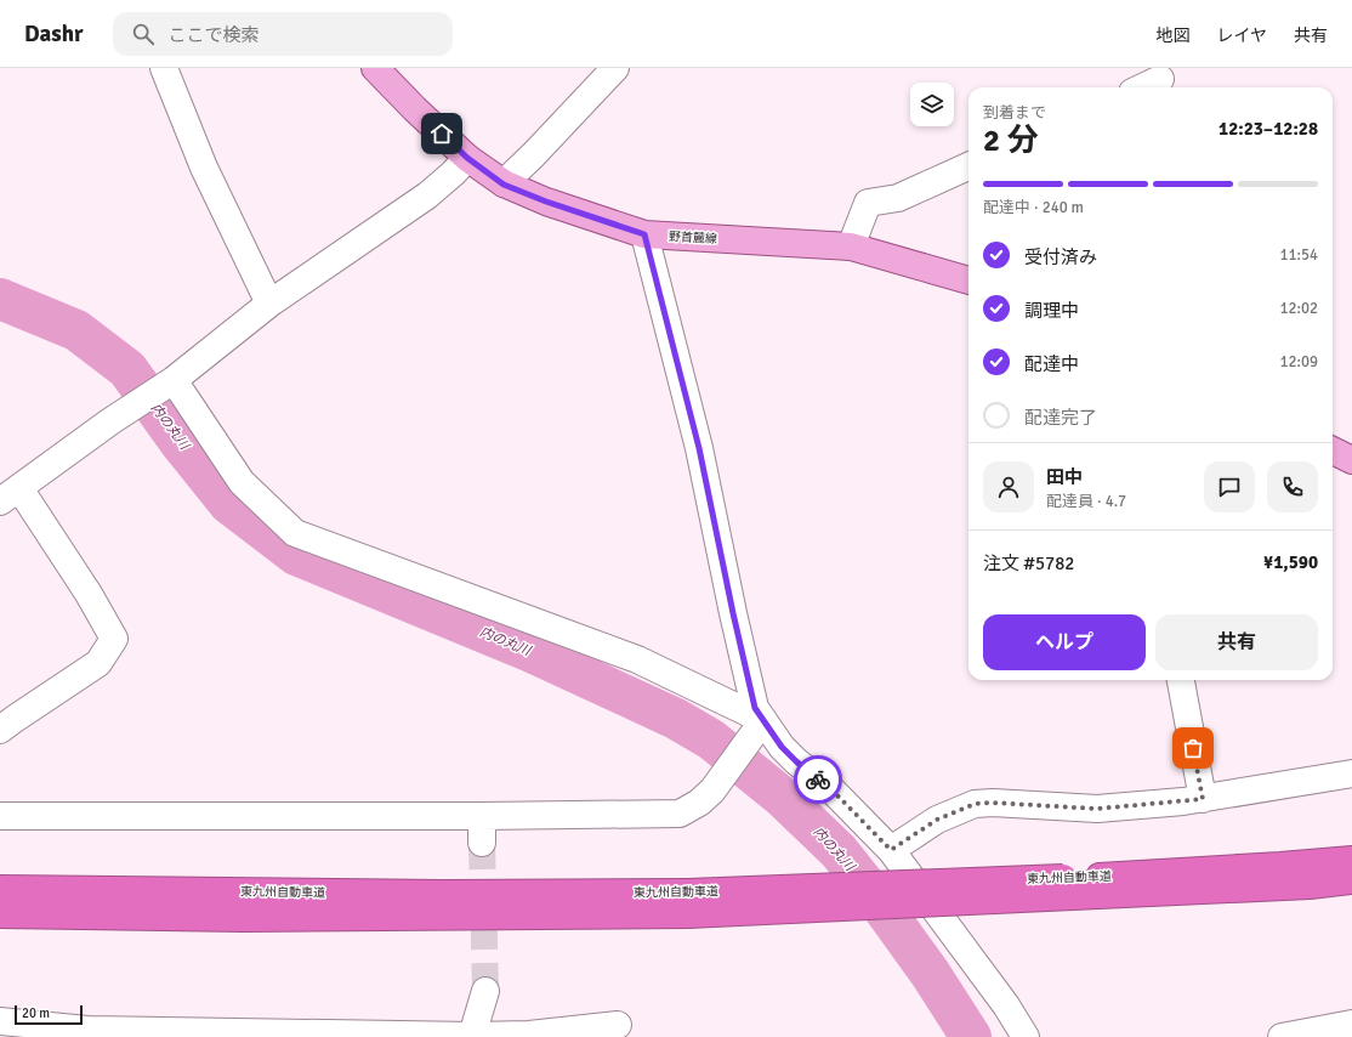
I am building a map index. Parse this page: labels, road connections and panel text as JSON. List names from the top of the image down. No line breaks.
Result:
{"streets":{"highway":["東九州自動車道"],"main road":["野首麓線"]},"water":["内の丸川"],"scale_bar":"20 m","page":{"header":"Dashr","search":"ここで検索","nav":["地図","レイヤ","共有"],"heading":["2 分","到着まで","12:23–12:28"],"panel":["田中","配達員 · 4.7","注文 #5782","¥1,590"],"bar":"配達中 · 240 m","list":[["受付済み","11:54"],["調理中","12:02"],["配達中","12:09"],"配達完了"],"buttons":["ヘルプ","共有"],"scale":"20 m"}}
